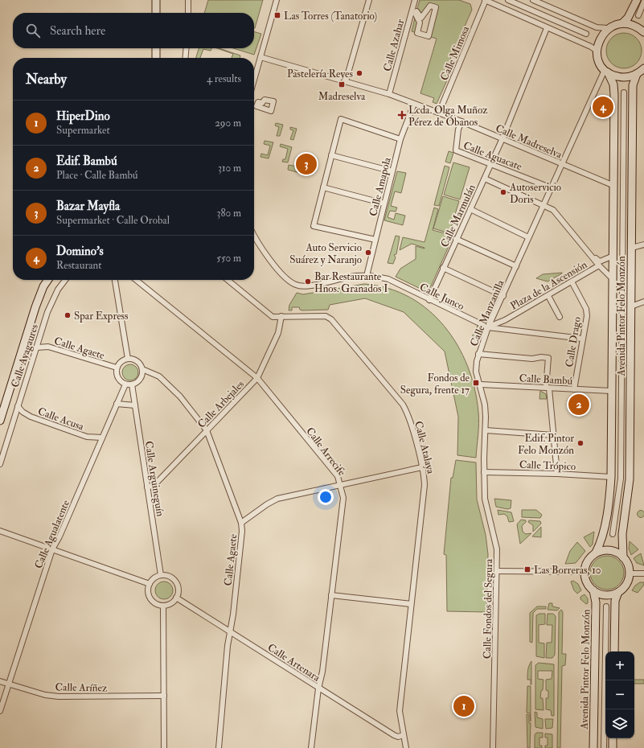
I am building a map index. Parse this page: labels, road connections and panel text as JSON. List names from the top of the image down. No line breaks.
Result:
{"streets":{"street":["Calle Azahar","Calle Mimosa","Calle Madreselva","Calle Aguacate","Calle Amapola","Calle Marmulán","Plaza de la Ascensión","Calle Junco","Calle Manzanilla","Avenida Pintor Felo Monzón","Calle Drago","Calle Agaete","Calle Ayagaures","Calle Bambú","Calle Arbejales","Calle Acusa","Calle Atalaya","Calle Arrecife","Calle Trópico","Calle Arguineguín","Calle Agualatente","Calle Fondos del Segura","Calle Artenara","Calle Aríñez"]},"crossings":[["Calle Azahar","Calle Madreselva"],["Calle Mimosa","Calle Madreselva"],["Calle Madreselva","Calle Aguacate"],["Calle Madreselva","Calle Amapola"],["Calle Madreselva","Calle Marmulán"],["Calle Madreselva","Calle Manzanilla"],["Calle Madreselva","Avenida Pintor Felo Monzón"],["Calle Aguacate","Calle Marmulán"],["Calle Aguacate","Calle Manzanilla"],["Calle Amapola","Calle Junco"],["Calle Marmulán","Calle Junco"],["Plaza de la Ascensión","Calle Junco"],["Plaza de la Ascensión","Calle Manzanilla"],["Plaza de la Ascensión","Calle Drago"],["Calle Junco","Calle Manzanilla"],["Calle Junco","Calle Drago"],["Calle Manzanilla","Avenida Pintor Felo Monzón"],["Calle Manzanilla","Calle Bambú"],["Calle Manzanilla","Calle Trópico"],["Calle Manzanilla","Calle Fondos del Segura"],["Avenida Pintor Felo Monzón","Calle Bambú"],["Avenida Pintor Felo Monzón","Calle Trópico"],["Calle Drago","Calle Bambú"],["Calle Agaete","Calle Ayagaures"],["Calle Agaete","Calle Arbejales"],["Calle Agaete","Calle Arguineguín"],["Calle Agaete","Calle Agualatente"],["Calle Agaete","Calle Artenara"],["Calle Ayagaures","Calle Acusa"],["Calle Arbejales","Calle Atalaya"],["Calle Arbejales","Calle Arrecife"],["Calle Arbejales","Calle Arguineguín"],["Calle Acusa","Calle Agualatente"],["Calle Atalaya","Calle Artenara"],["Calle Arrecife","Calle Artenara"],["Calle Trópico","Calle Fondos del Segura"],["Calle Arguineguín","Calle Agualatente"],["Calle Arguineguín","Calle Artenara"],["Calle Agualatente","Calle Aríñez"]],"places":{"transit":["Las Torres (Tanatorio)","Madreselva","Fondos de Segura, frente 17","Las Borreras, 10"],"other":["Pastelería Reyes","Autoservicio Doris","Auto Servicio Suárez y Naranjo","Bar Restaurante Hnos. Granados I","Spar Express","Edif. Pintor Felo Monzón"],"health":["Lcda. Olga Muñoz Pérez de Óbanos"]},"page":{"search":"Search here","heading":["Nearby","4 results"],"pins":["4","3","2","1"],"list":[{"mark":"1","name":"HiperDino","note":"Supermarket","value":"290 m"},{"mark":"2","name":"Edif. Bambú","note":"Place · Calle Bambú","value":"310 m"},{"mark":"3","name":"Bazar Mayfla","note":"Supermarket · Calle Orobal","value":"380 m"},{"mark":"4","name":"Domino's","note":"Restaurant","value":"550 m"}],"map_buttons":["+","−"]}}
